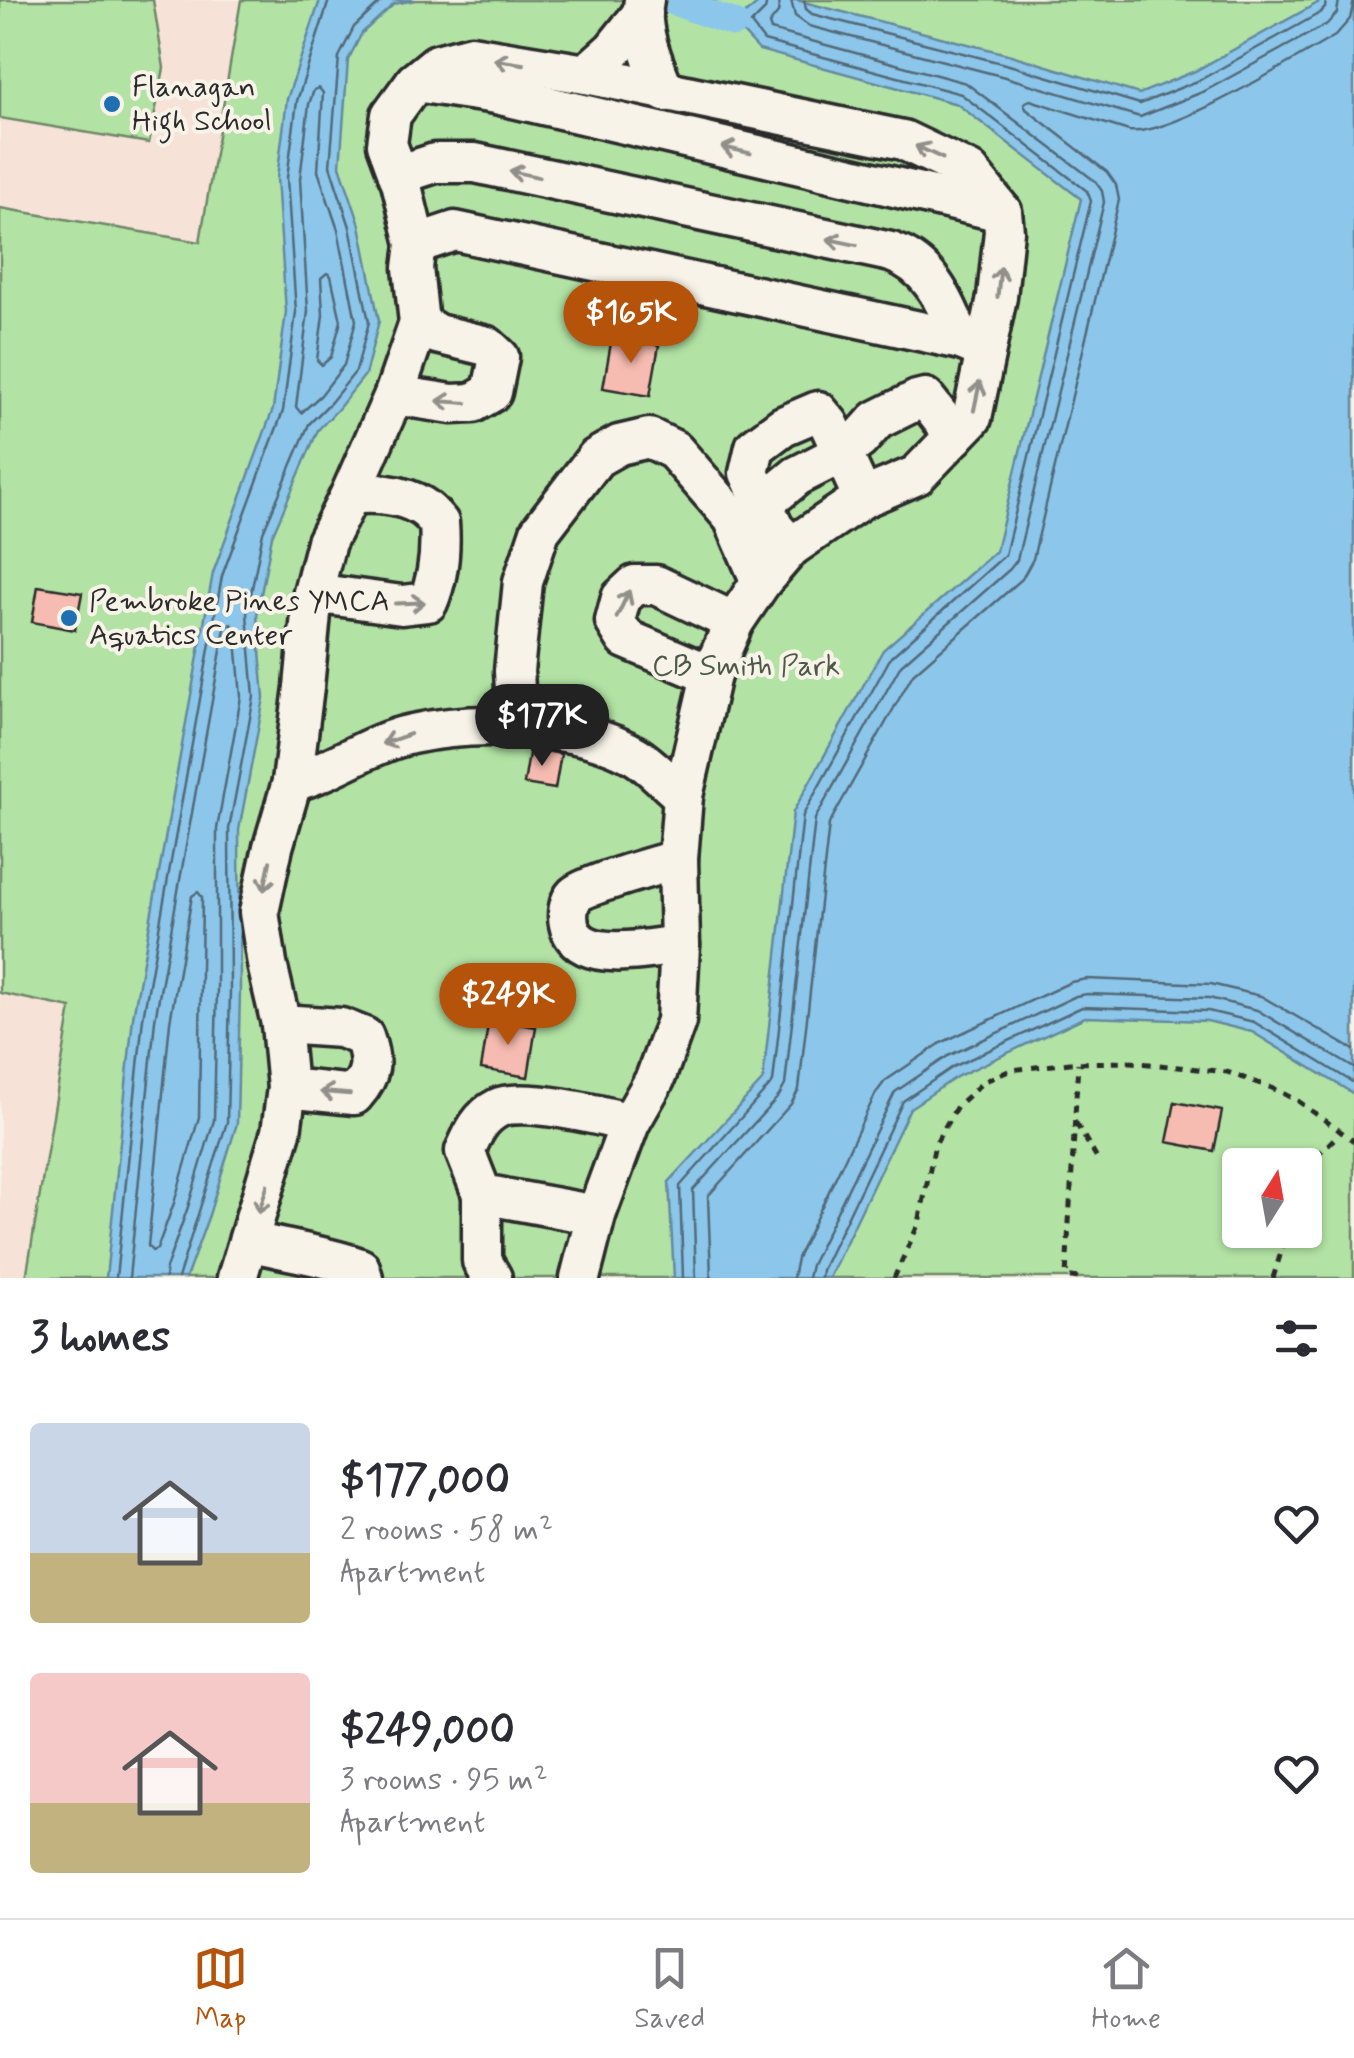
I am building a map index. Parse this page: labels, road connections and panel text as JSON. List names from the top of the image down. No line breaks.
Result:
{"parks":["CB Smith Park"],"places":["Flanagan High School","Pembroke Pines YMCA Aquatics Center"],"north":"top","page":{"price":["$165K","$177K","$249K"],"heading":"3 homes","list":[{"name":"$177,000","note":"2 rooms · 58 m² · Apartment"},{"name":"$249,000","note":"3 rooms · 95 m² · Apartment"}],"tabs":["Map","Saved","Home"]}}
